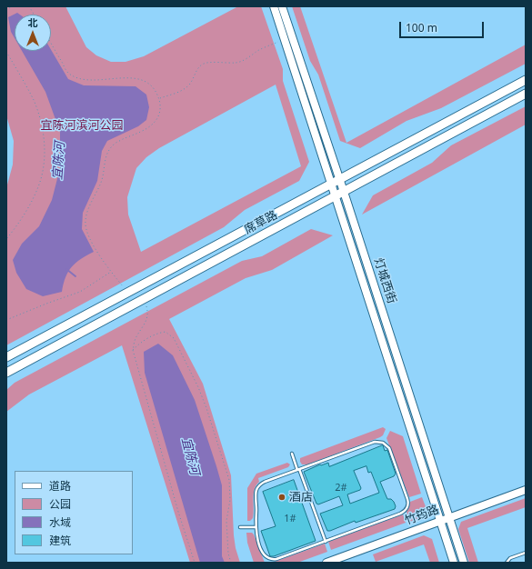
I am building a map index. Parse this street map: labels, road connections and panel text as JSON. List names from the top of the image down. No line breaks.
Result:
{"streets":{"main road":["席草路"],"street":["灯城西街","竹筠路"]},"crossings":[["席草路","灯城西街"],["灯城西街","竹筠路"]],"water":["宜陈河"],"parks":["宜陈河滨河公园"],"places":["酒店"],"house_numbers":["2#","1#"],"legend":["道路","公园","水域","建筑"],"scale_bar":"100 m","north":"top"}
